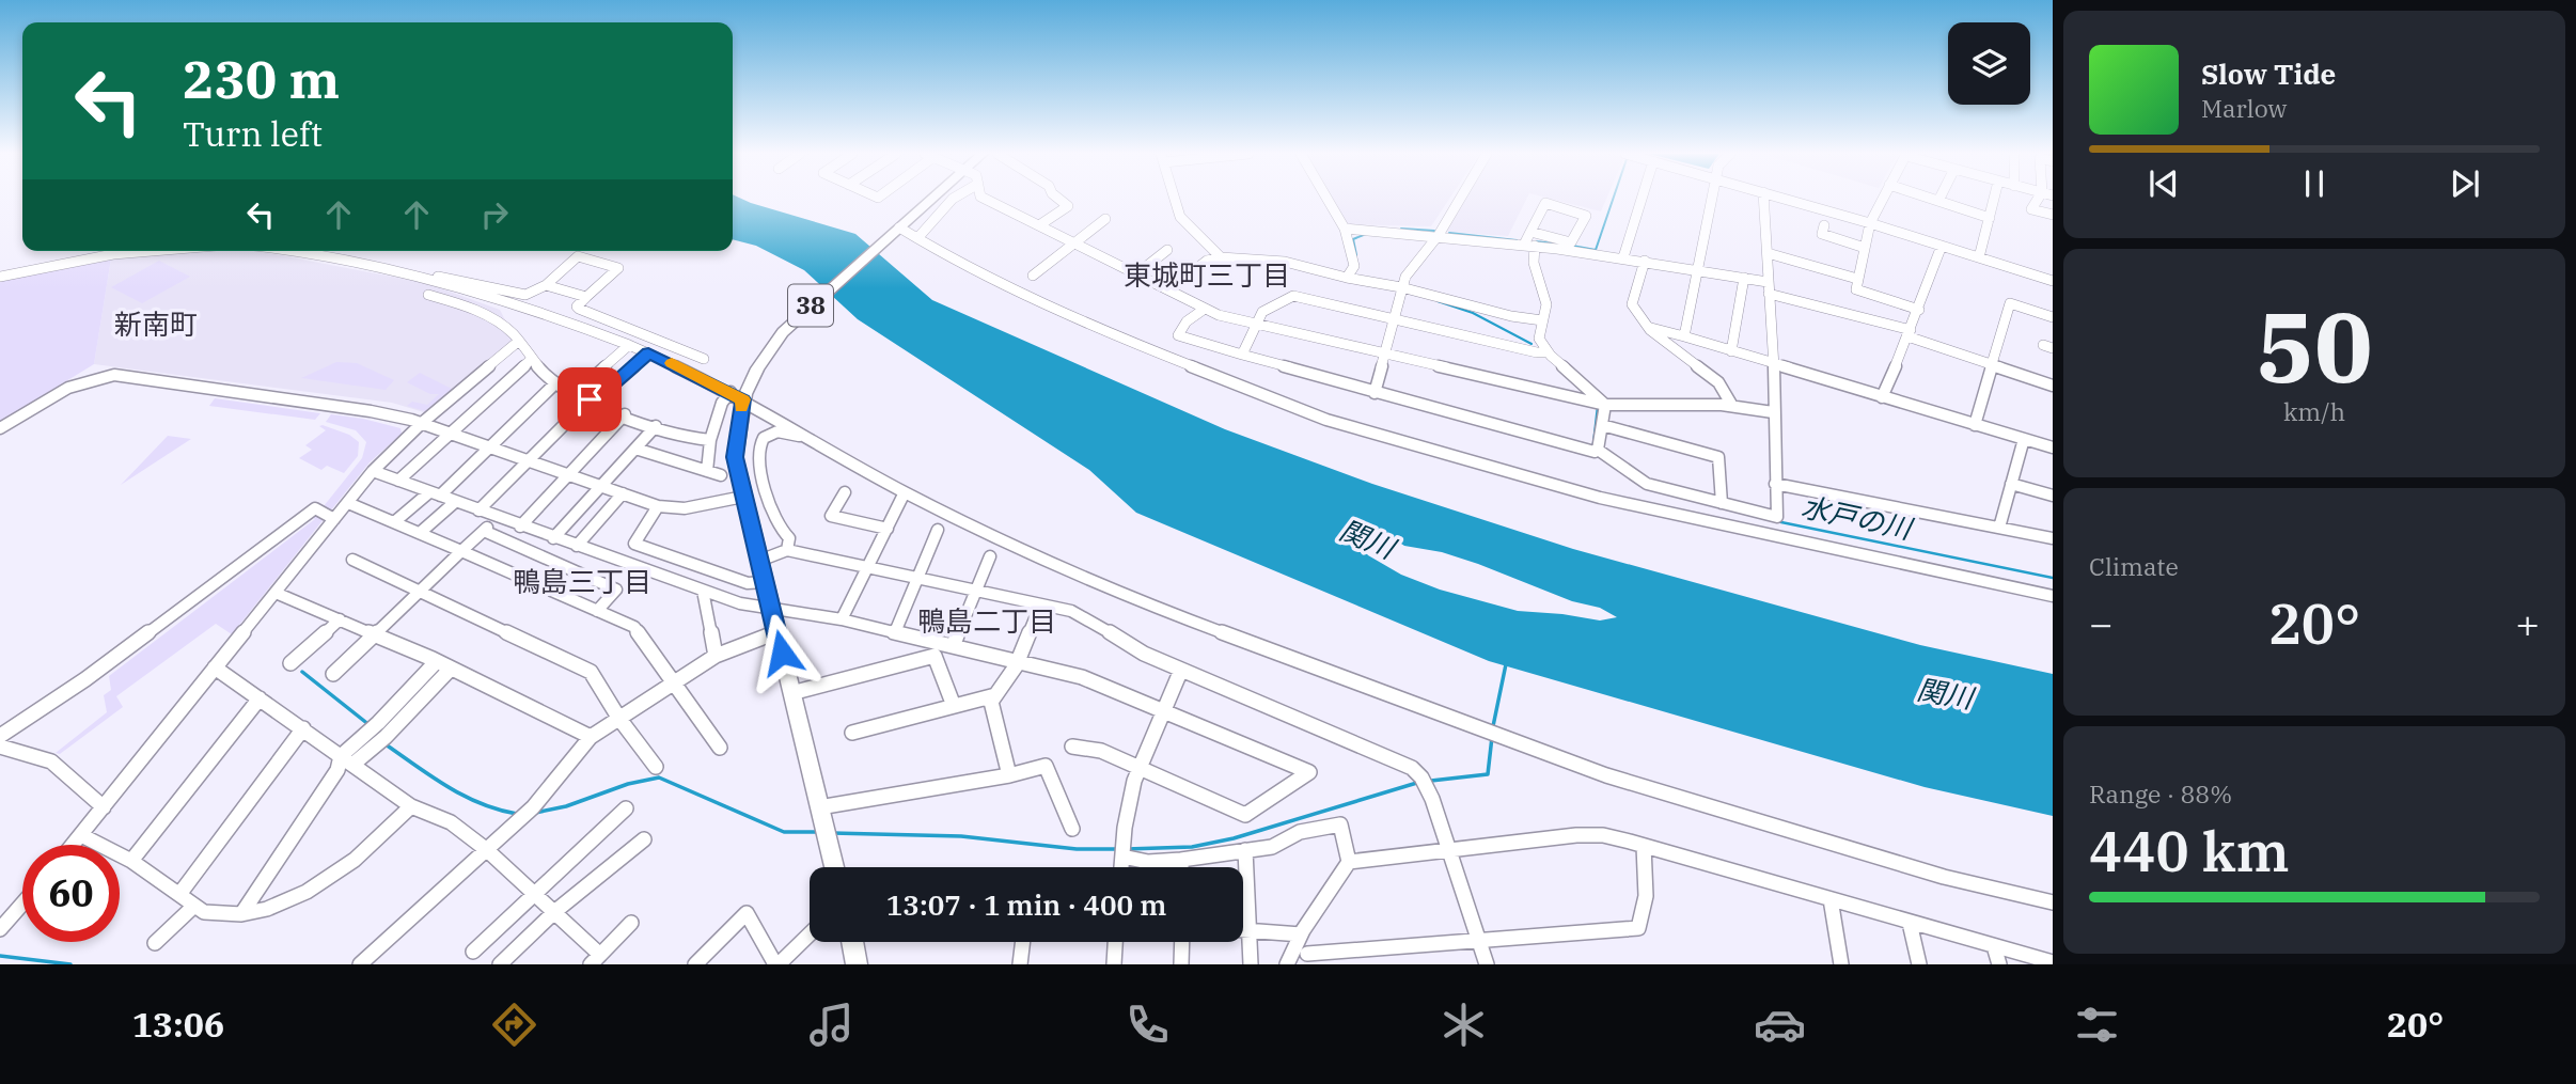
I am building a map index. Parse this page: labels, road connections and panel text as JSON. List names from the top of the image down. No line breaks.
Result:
{"streets":{"main road":["38"]},"districts":["東城町三丁目","新南町","鴨島三丁目","鴨島二丁目"],"water":["水戸の川","関川"],"page":{"turn":["230 m","Turn left"],"song":["Slow Tide","Marlow"],"tile":[["50","km/h"],"Climate",["Range · 88%","440 km"]],"heat":["−","20°","+"],"limit":"60","trip":"13:07 · 1 min · 400 m","tabs":["13:06","20°"]}}
